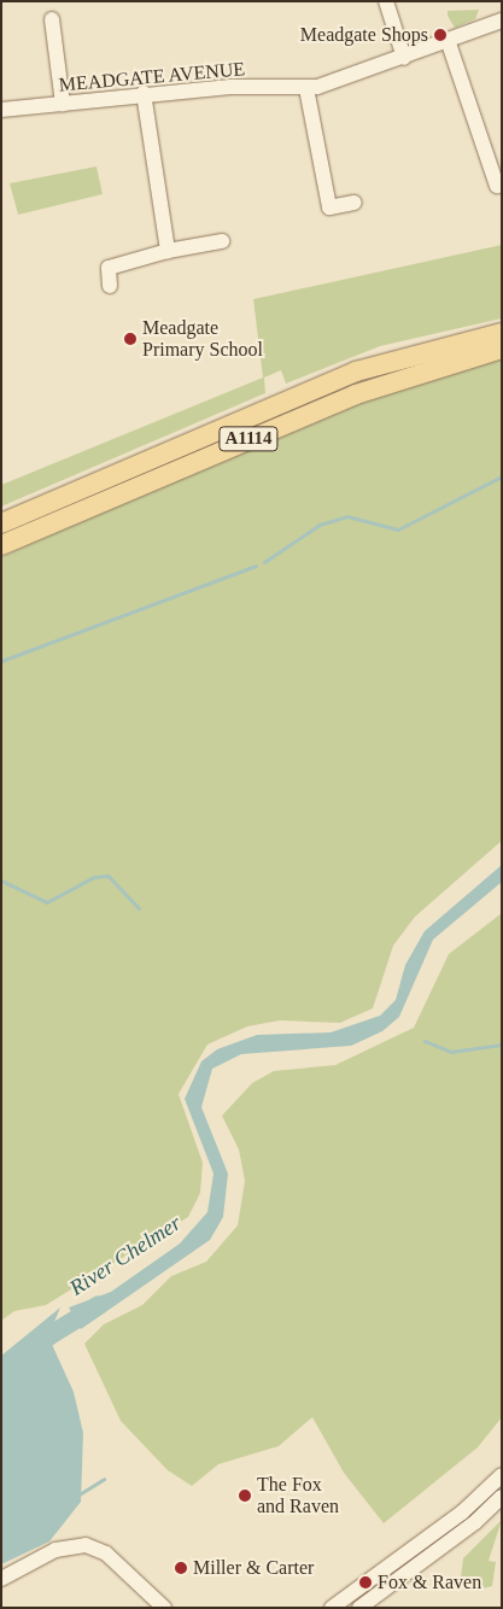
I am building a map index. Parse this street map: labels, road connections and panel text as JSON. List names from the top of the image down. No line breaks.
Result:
{"streets":{"main road":["A1114"],"street":["MEADGATE AVENUE"]},"water":["River Chelmer"],"places":["Meadgate Shops","Meadgate Primary School","The Fox and Raven","Miller & Carter","Fox & Raven"]}
